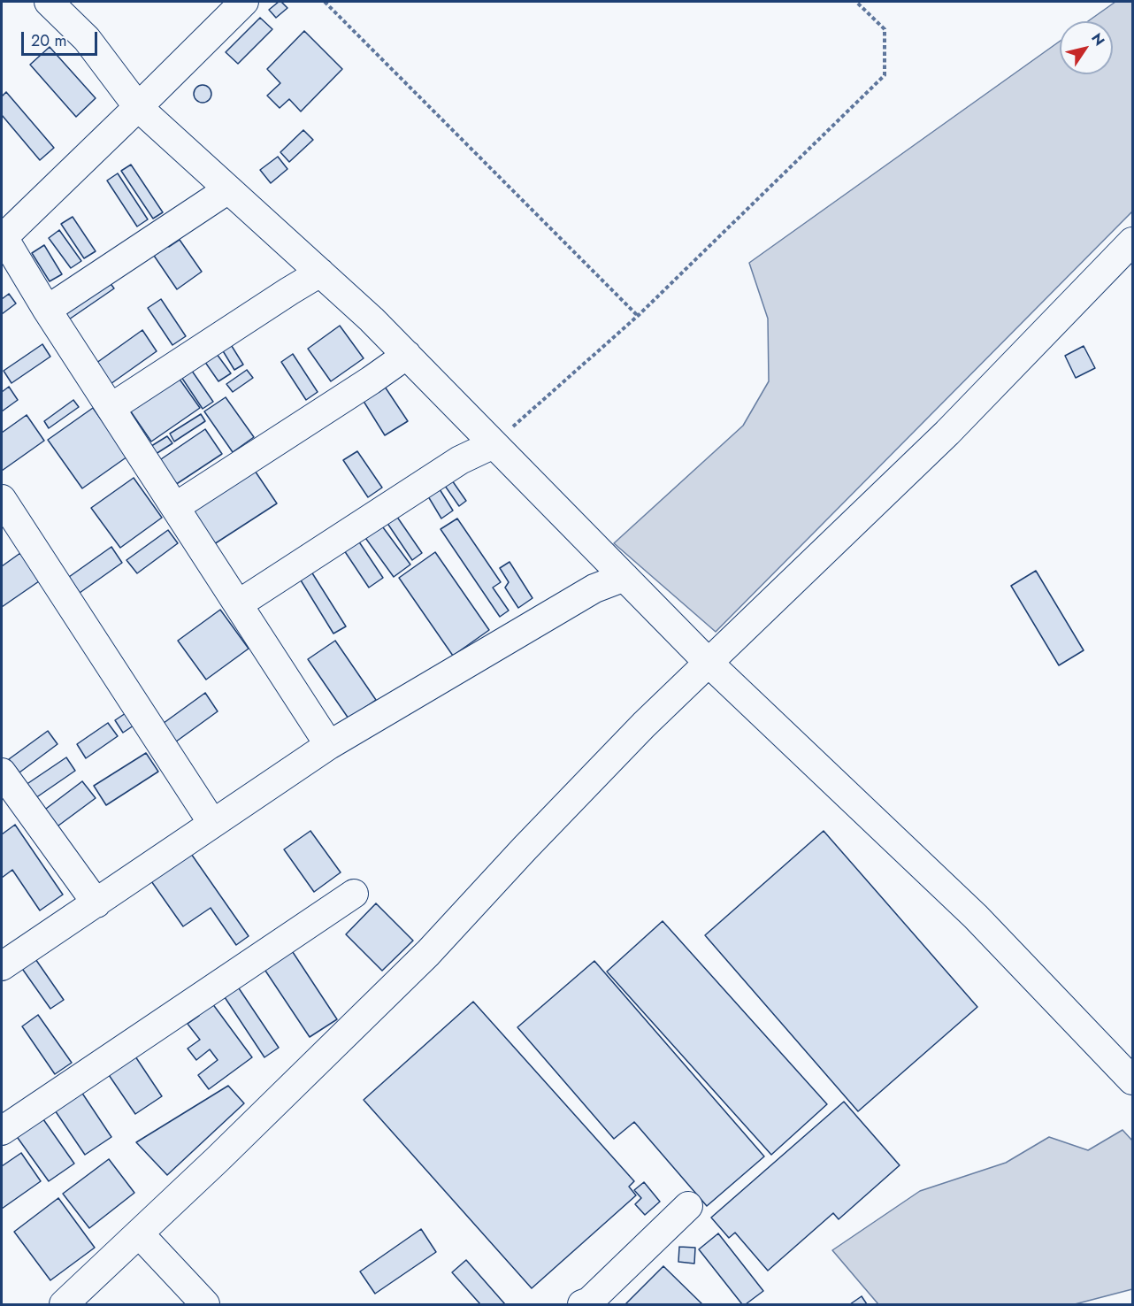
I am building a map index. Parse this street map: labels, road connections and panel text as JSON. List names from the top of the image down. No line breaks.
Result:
{"scale_bar":"20 m","north":"top right"}
